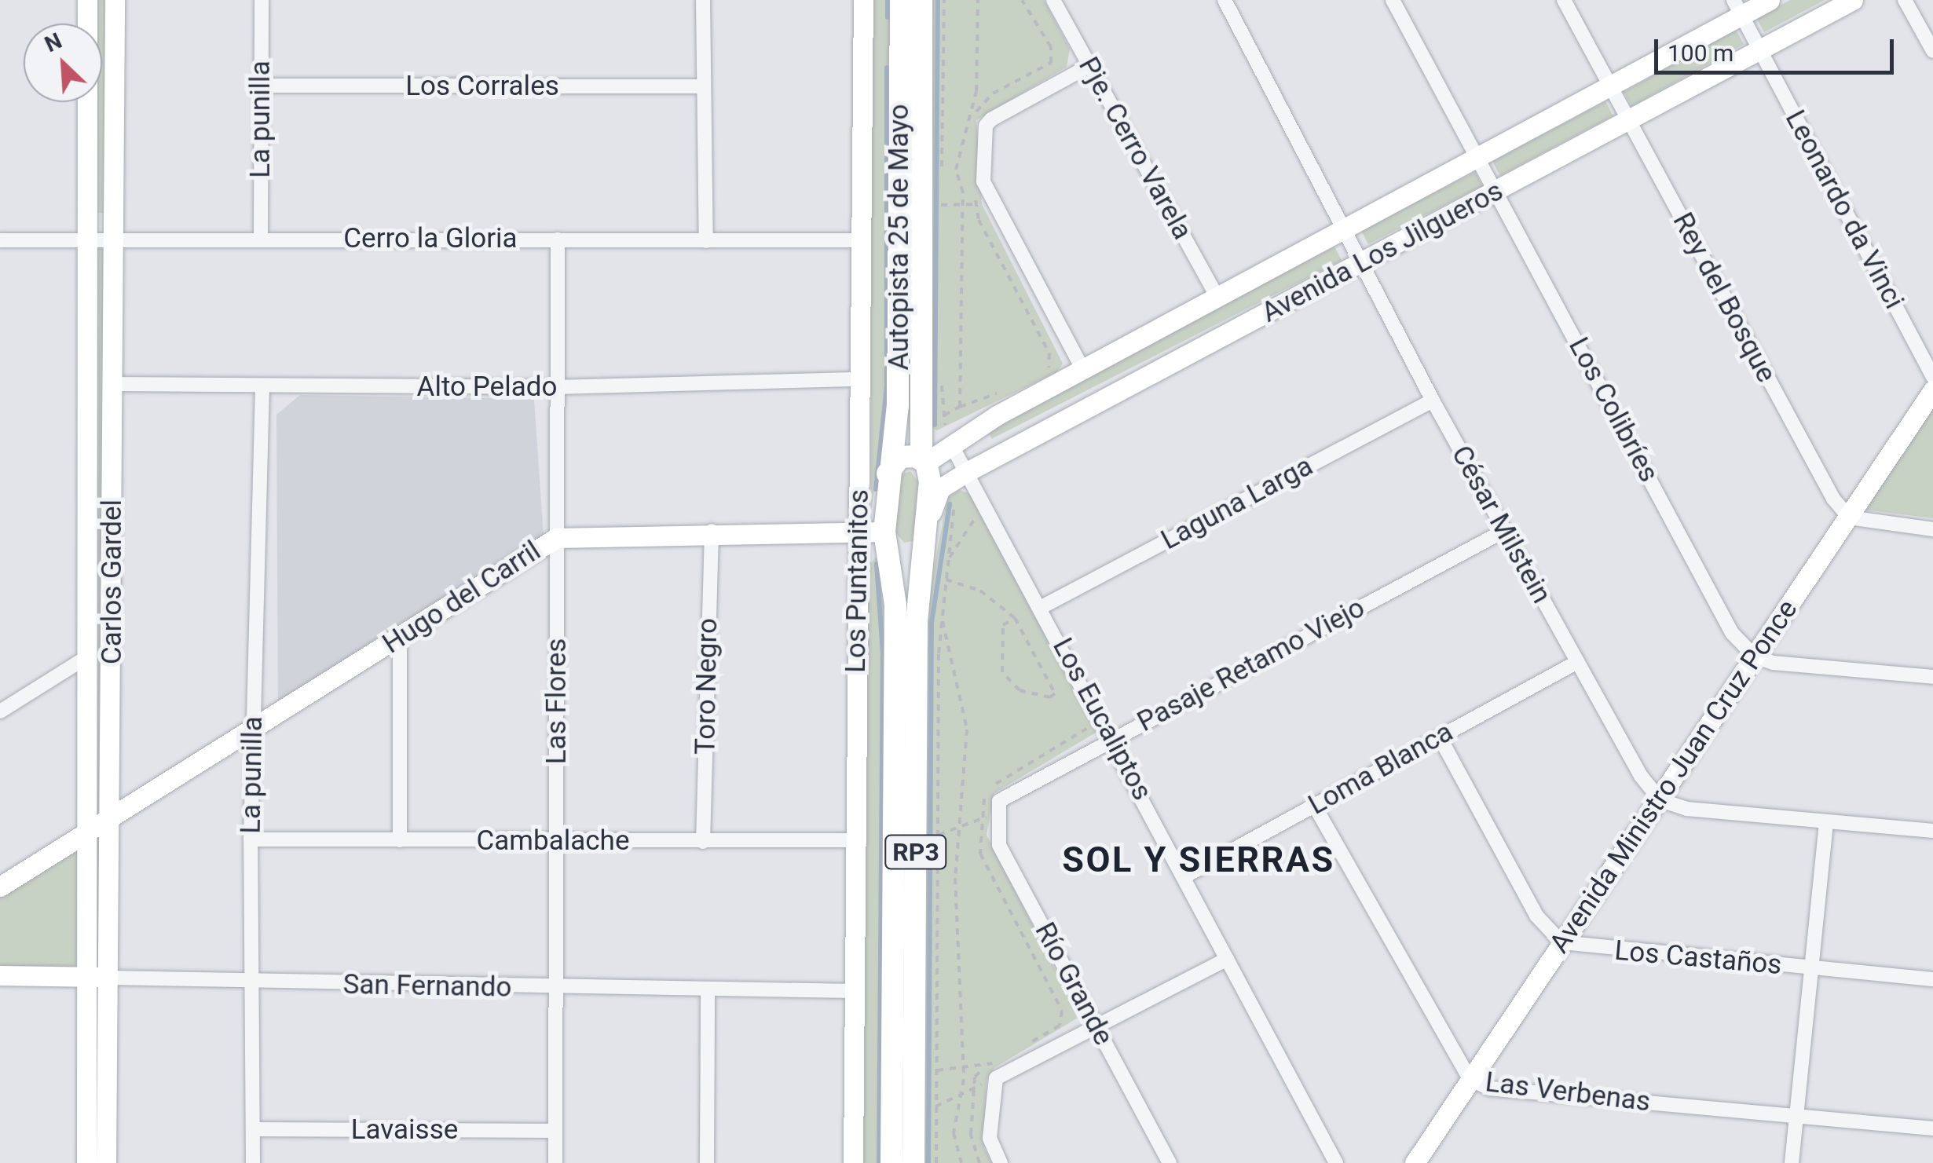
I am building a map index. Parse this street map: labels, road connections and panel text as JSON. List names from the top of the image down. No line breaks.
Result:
{"streets":{"main road":["Autopista 25 de Mayo","RP3"],"street":["Los Corrales","La punilla","Pje. Cerro Varela","Leonardo da Vinci","Cerro la Gloria","Avenida Los Jilgueros","Rey del Bosque","Alto Pelado","Los Colibríes","Laguna Larga","César Milstein","Los Puntanitos","Carlos Gardel","Hugo del Carril","Pasaje Retamo Viejo","Toro Negro","Las Flores","Los Eucaliptos","Loma Blanca","Avenida Ministro Juan Cruz Ponce","Cambalache","Los Castaños","Río Grande","San Fernando","Las Verbenas","Lavaisse"]},"crossings":[["Los Corrales","La punilla"],["La punilla","Cerro la Gloria"],["La punilla","Alto Pelado"],["La punilla","Hugo del Carril"],["La punilla","Cambalache"],["La punilla","San Fernando"],["La punilla","Lavaisse"],["Pje. Cerro Varela","Avenida Los Jilgueros"],["Leonardo da Vinci","Avenida Los Jilgueros"],["Autopista 25 de Mayo","Avenida Los Jilgueros"],["Autopista 25 de Mayo","RP3"],["Cerro la Gloria","Los Puntanitos"],["Cerro la Gloria","Carlos Gardel"],["Cerro la Gloria","Las Flores"],["Avenida Los Jilgueros","Rey del Bosque"],["Avenida Los Jilgueros","Los Colibríes"],["Avenida Los Jilgueros","César Milstein"],["Avenida Los Jilgueros","Los Eucaliptos"],["Avenida Los Jilgueros","RP3"],["Rey del Bosque","Avenida Ministro Juan Cruz Ponce"],["Alto Pelado","Los Puntanitos"],["Alto Pelado","Carlos Gardel"],["Alto Pelado","Las Flores"],["Los Colibríes","Avenida Ministro Juan Cruz Ponce"],["Laguna Larga","César Milstein"],["Laguna Larga","Los Eucaliptos"],["César Milstein","Pasaje Retamo Viejo"],["César Milstein","Loma Blanca"],["César Milstein","Avenida Ministro Juan Cruz Ponce"],["Los Puntanitos","Hugo del Carril"],["Los Puntanitos","Cambalache"],["Los Puntanitos","San Fernando"],["Carlos Gardel","Hugo del Carril"],["Carlos Gardel","San Fernando"],["Hugo del Carril","Toro Negro"],["Hugo del Carril","Las Flores"],["Hugo del Carril","RP3"],["Pasaje Retamo Viejo","Los Eucaliptos"],["Pasaje Retamo Viejo","Río Grande"],["Toro Negro","Cambalache"],["Las Flores","Cambalache"],["Las Flores","San Fernando"],["Las Flores","Lavaisse"],["Los Eucaliptos","Loma Blanca"],["Loma Blanca","Las Verbenas"],["Avenida Ministro Juan Cruz Ponce","Los Castaños"],["Avenida Ministro Juan Cruz Ponce","Las Verbenas"]],"districts":["SOL Y SIERRAS"],"scale_bar":"100 m","north":"top left"}
